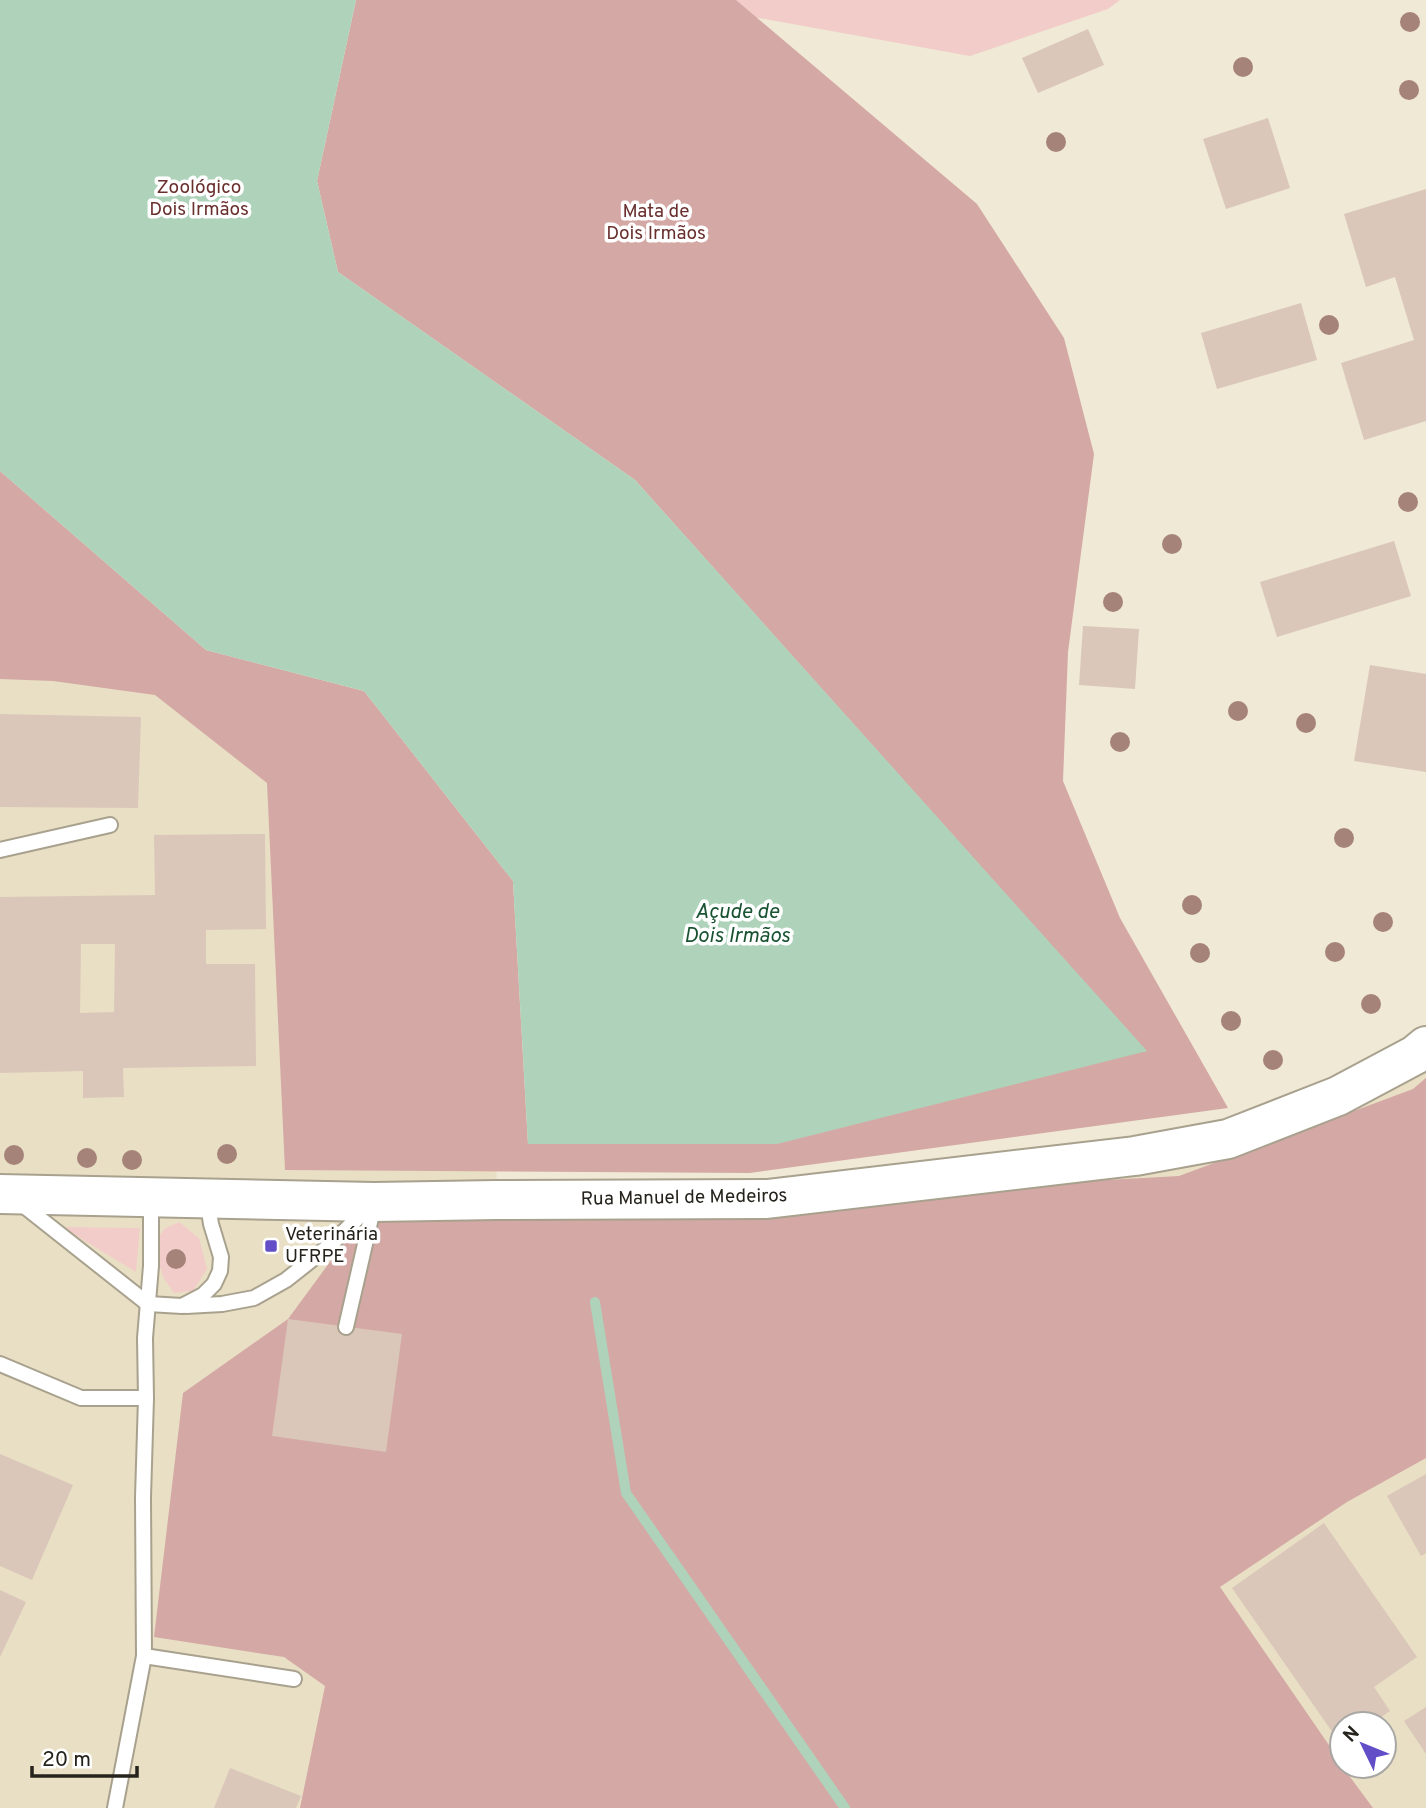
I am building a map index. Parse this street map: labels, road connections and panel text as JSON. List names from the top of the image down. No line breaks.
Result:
{"streets":{"main road":["Rua Manuel de Medeiros"]},"water":["Açude de Dois Irmãos"],"parks":["Zoológico Dois Irmãos","Mata de Dois Irmãos"],"places":{"transit":["Veterinária UFRPE"]},"scale_bar":"20 m","north":"top left"}
